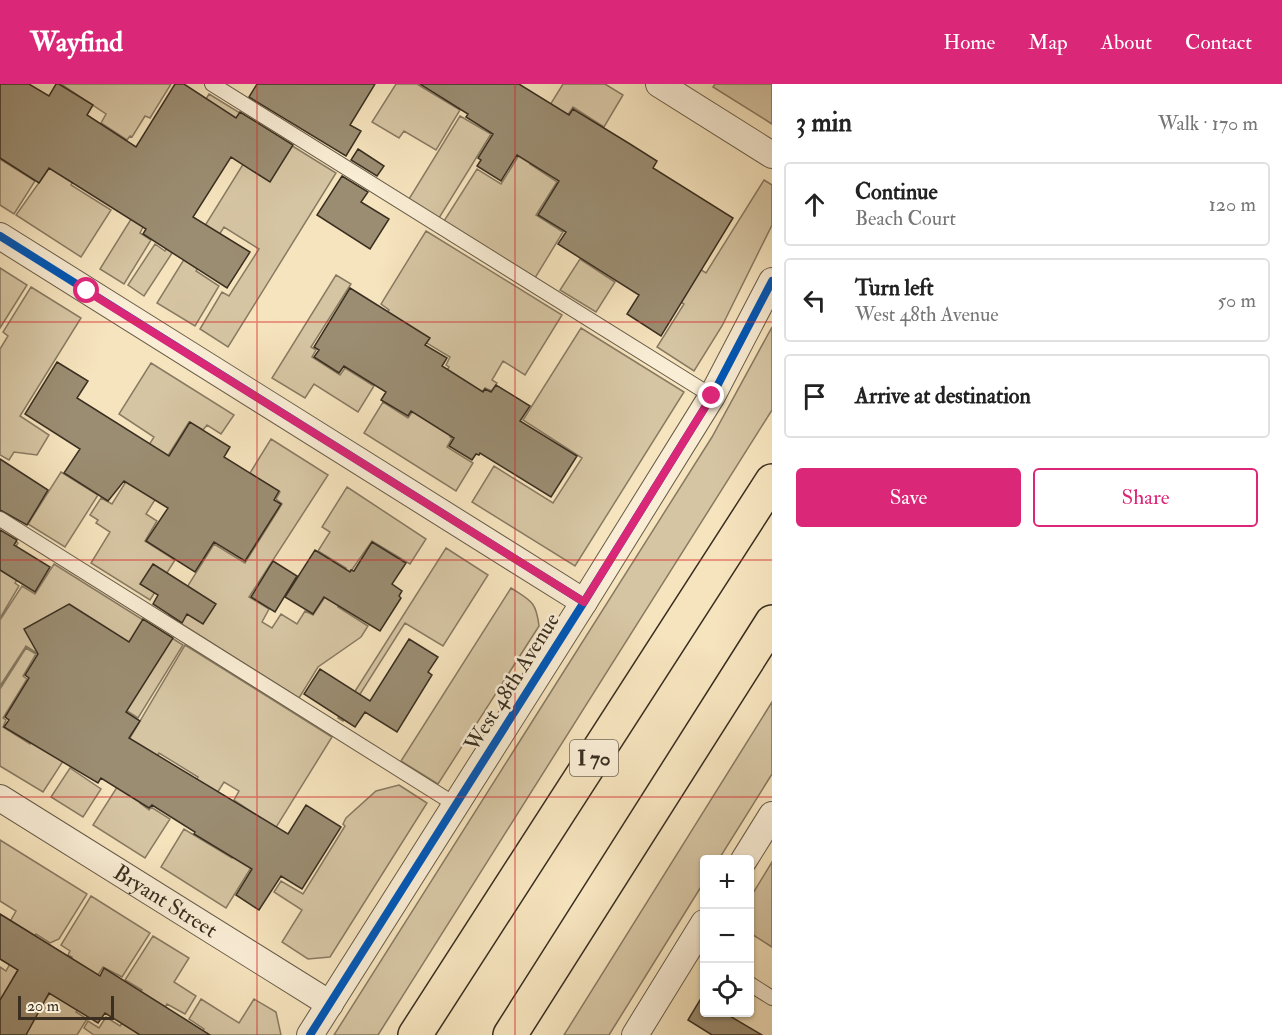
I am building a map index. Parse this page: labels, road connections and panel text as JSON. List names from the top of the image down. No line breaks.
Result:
{"streets":{"highway":["I 70"],"street":["West 48th Avenue","Bryant Street"]},"crossings":[["West 48th Avenue","Bryant Street"]],"scale_bar":"20 m","page":{"header":"Wayfind","nav":["Home","Map","About","Contact"],"heading":["3 min","Walk · 170 m"],"list":[["Continue","Beach Court","120 m"],["Turn left","West 48th Avenue","50 m"],"Arrive at destination"],"buttons":["Save","Share"],"map_buttons":["+","−"],"scale":"20 m"}}
